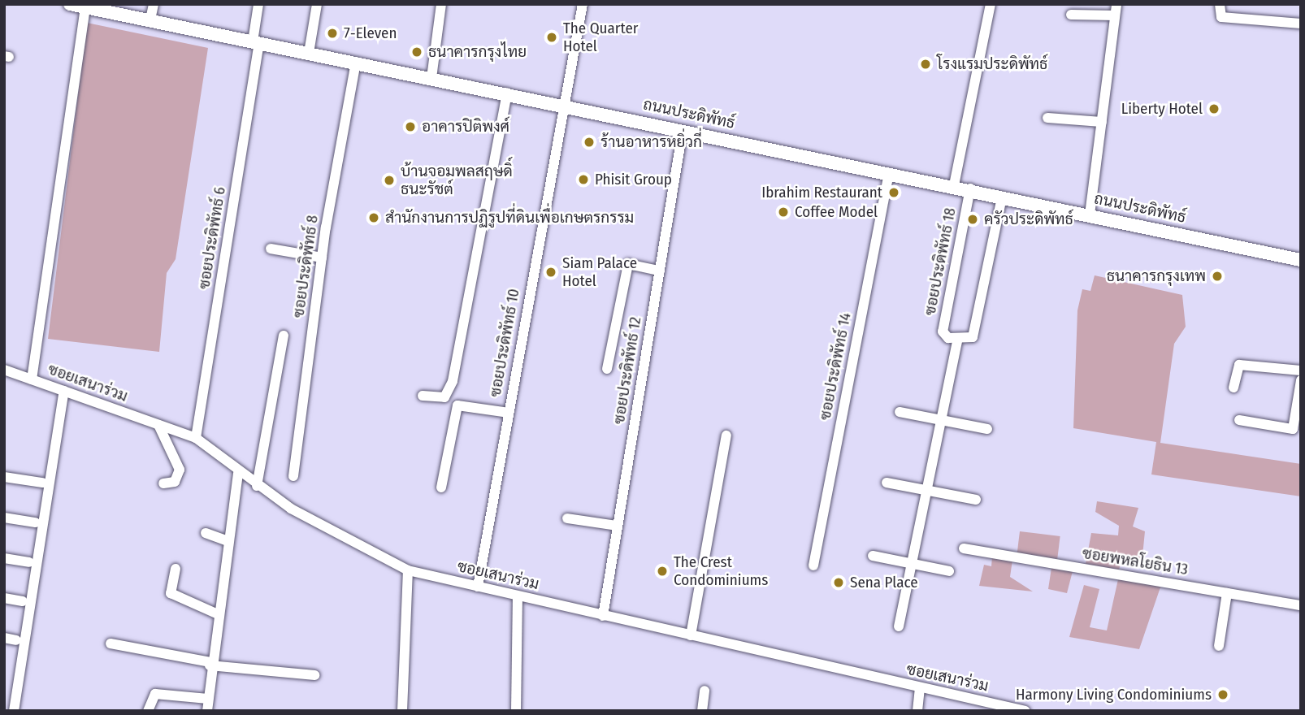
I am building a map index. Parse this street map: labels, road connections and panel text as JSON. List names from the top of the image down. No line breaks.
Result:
{"streets":{"main road":["ถนนประดิพัทธ์"],"street":["ซอยประดิพัทธ์ 6","ซอยประดิพัทธ์ 18","ซอยประดิพัทธ์ 8","ซอยประดิพัทธ์ 10","ซอยประดิพัทธ์ 14","ซอยประดิพัทธ์ 12","ซอยเสนาร่วม","ซอยพหลโยธิน 13"]},"crossings":[["ถนนประดิพัทธ์","ซอยประดิพัทธ์ 6"],["ถนนประดิพัทธ์","ซอยประดิพัทธ์ 18"],["ถนนประดิพัทธ์","ซอยประดิพัทธ์ 8"],["ถนนประดิพัทธ์","ซอยประดิพัทธ์ 10"],["ถนนประดิพัทธ์","ซอยประดิพัทธ์ 14"],["ถนนประดิพัทธ์","ซอยประดิพัทธ์ 12"],["ซอยประดิพัทธ์ 6","ซอยเสนาร่วม"],["ซอยประดิพัทธ์ 10","ซอยเสนาร่วม"],["ซอยประดิพัทธ์ 12","ซอยเสนาร่วม"]],"places":["7-Eleven","The Quarter Hotel","ธนาคารกรุงไทย","โรงแรมประดิพัทธ์","Liberty Hotel","อาคารปิติพงศ์","ร้านอาหารหยิ่วกี่","Phisit Group","บ้านจอมพลสฤษดิ์ ธนะรัชต์","Ibrahim Restaurant","Coffee Model","สำนักงานการปฏิรูปที่ดินเพื่อเกษตรกรรม","ครัวประดิพัทธ์","Siam Palace Hotel","ธนาคารกรุงเทพ","The Crest Condominiums","Sena Place","Harmony Living Condominiums"]}
